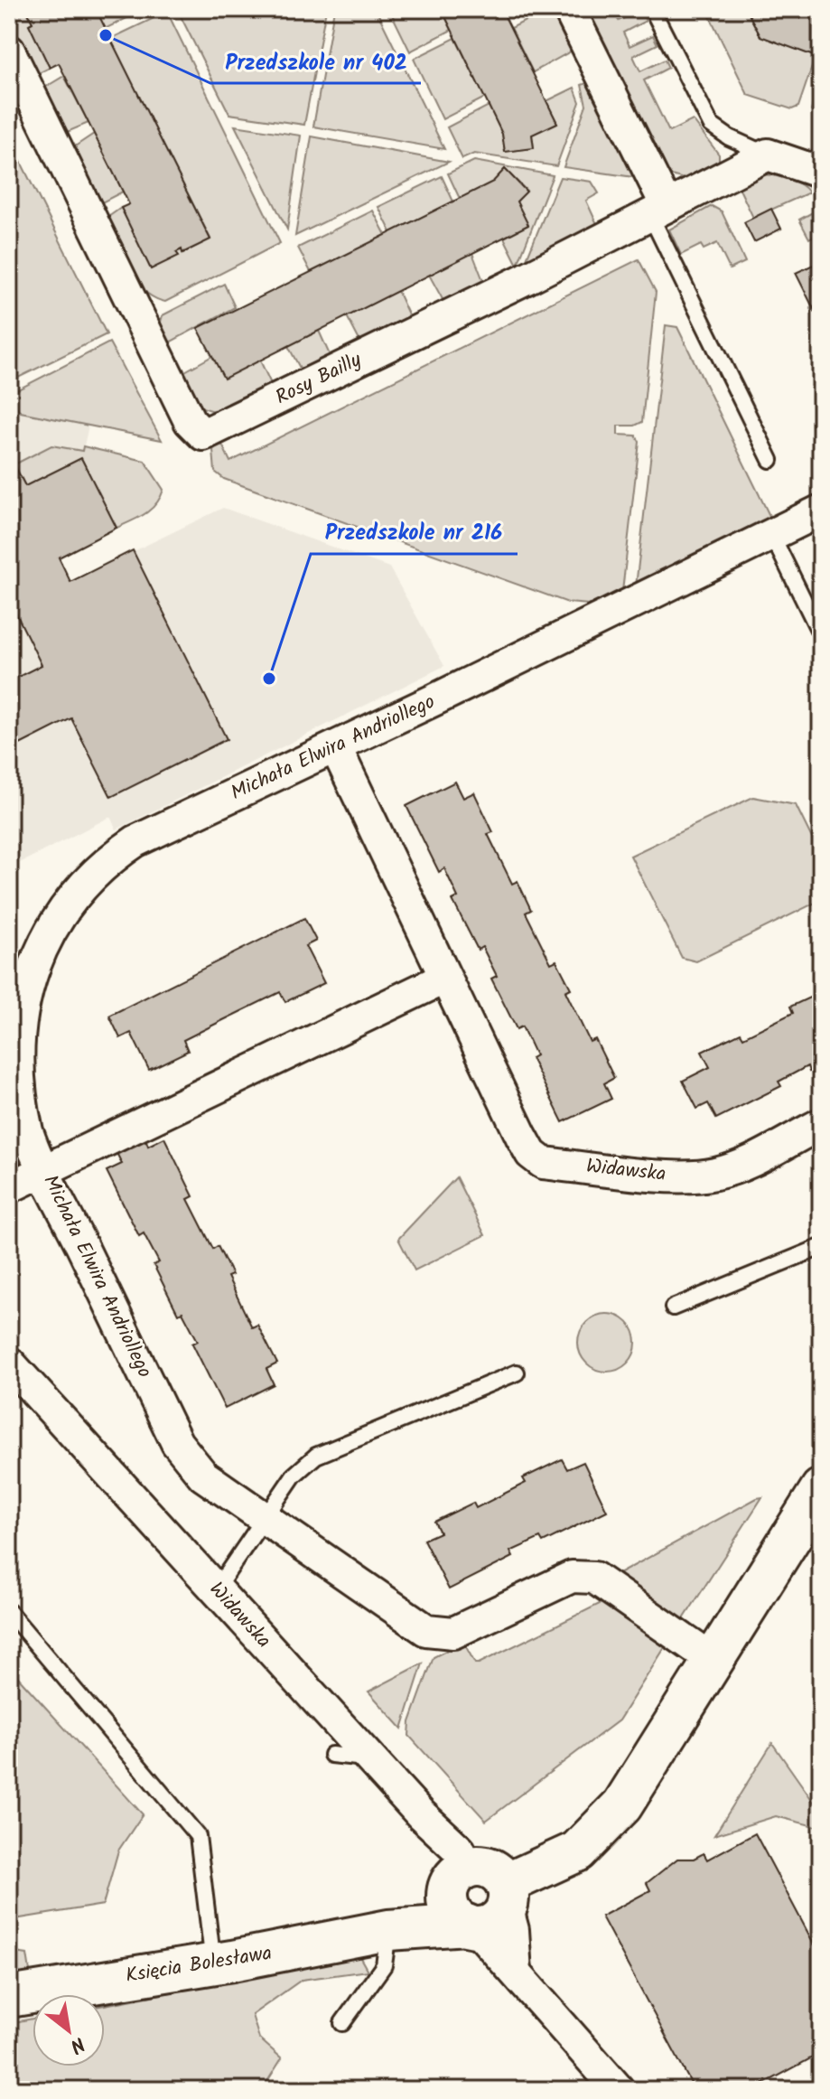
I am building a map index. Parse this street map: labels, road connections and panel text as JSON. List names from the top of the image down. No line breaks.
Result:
{"streets":{"street":["Rosy Bailly","Michała Elwira Andriollego","Widawska","Księcia Bolesława"]},"crossings":[["Michała Elwira Andriollego","Widawska"],["Widawska","Księcia Bolesława"]],"places":["Przedszkole nr 402","Przedszkole nr 216"],"north":"bottom right"}
